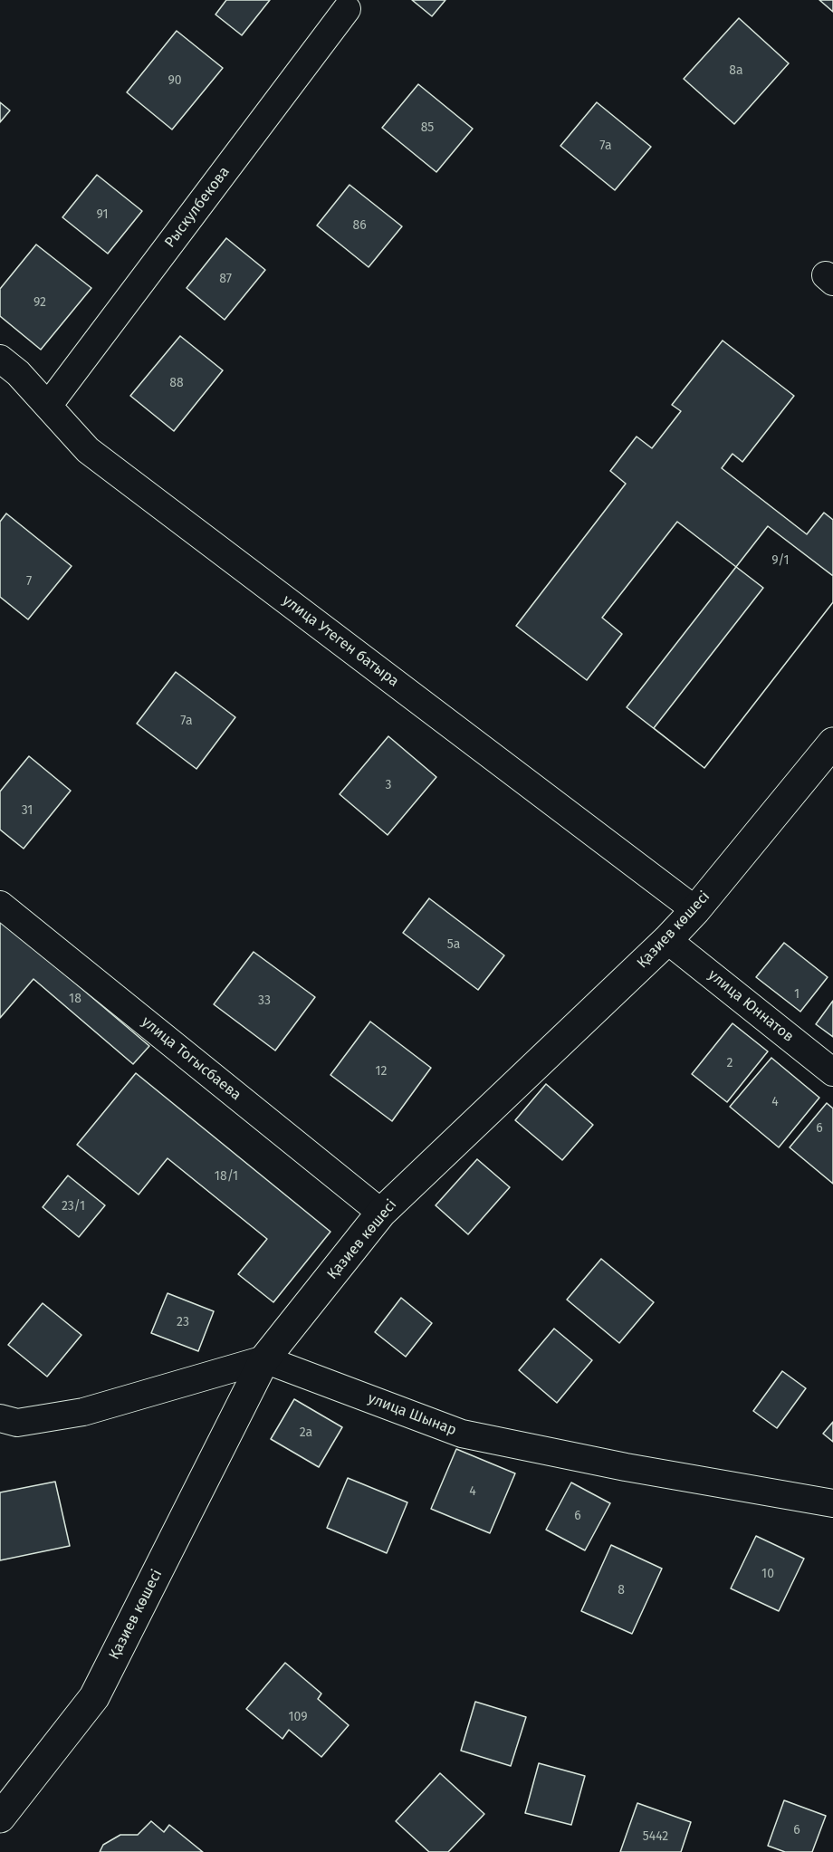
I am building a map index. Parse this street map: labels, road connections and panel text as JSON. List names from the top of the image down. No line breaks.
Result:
{"streets":{"street":["Рыскулбекова","улица Утеген батыра","Қазиев көшесі","улица Юннатов","улица Тогысбаева","улица Шынар"]},"crossings":[["Рыскулбекова","улица Утеген батыра"],["улица Утеген батыра","Қазиев көшесі"],["Қазиев көшесі","улица Юннатов"],["Қазиев көшесі","улица Тогысбаева"],["Қазиев көшесі","улица Шынар"]],"house_numbers":["8а","90","85","7а","91","86","87","92","88","9/1","7","7а","3","31","5а","1","18","33","2","12","4","6","18/1","23/1","23","2а","4","6","10","8","109","6","5442"]}
